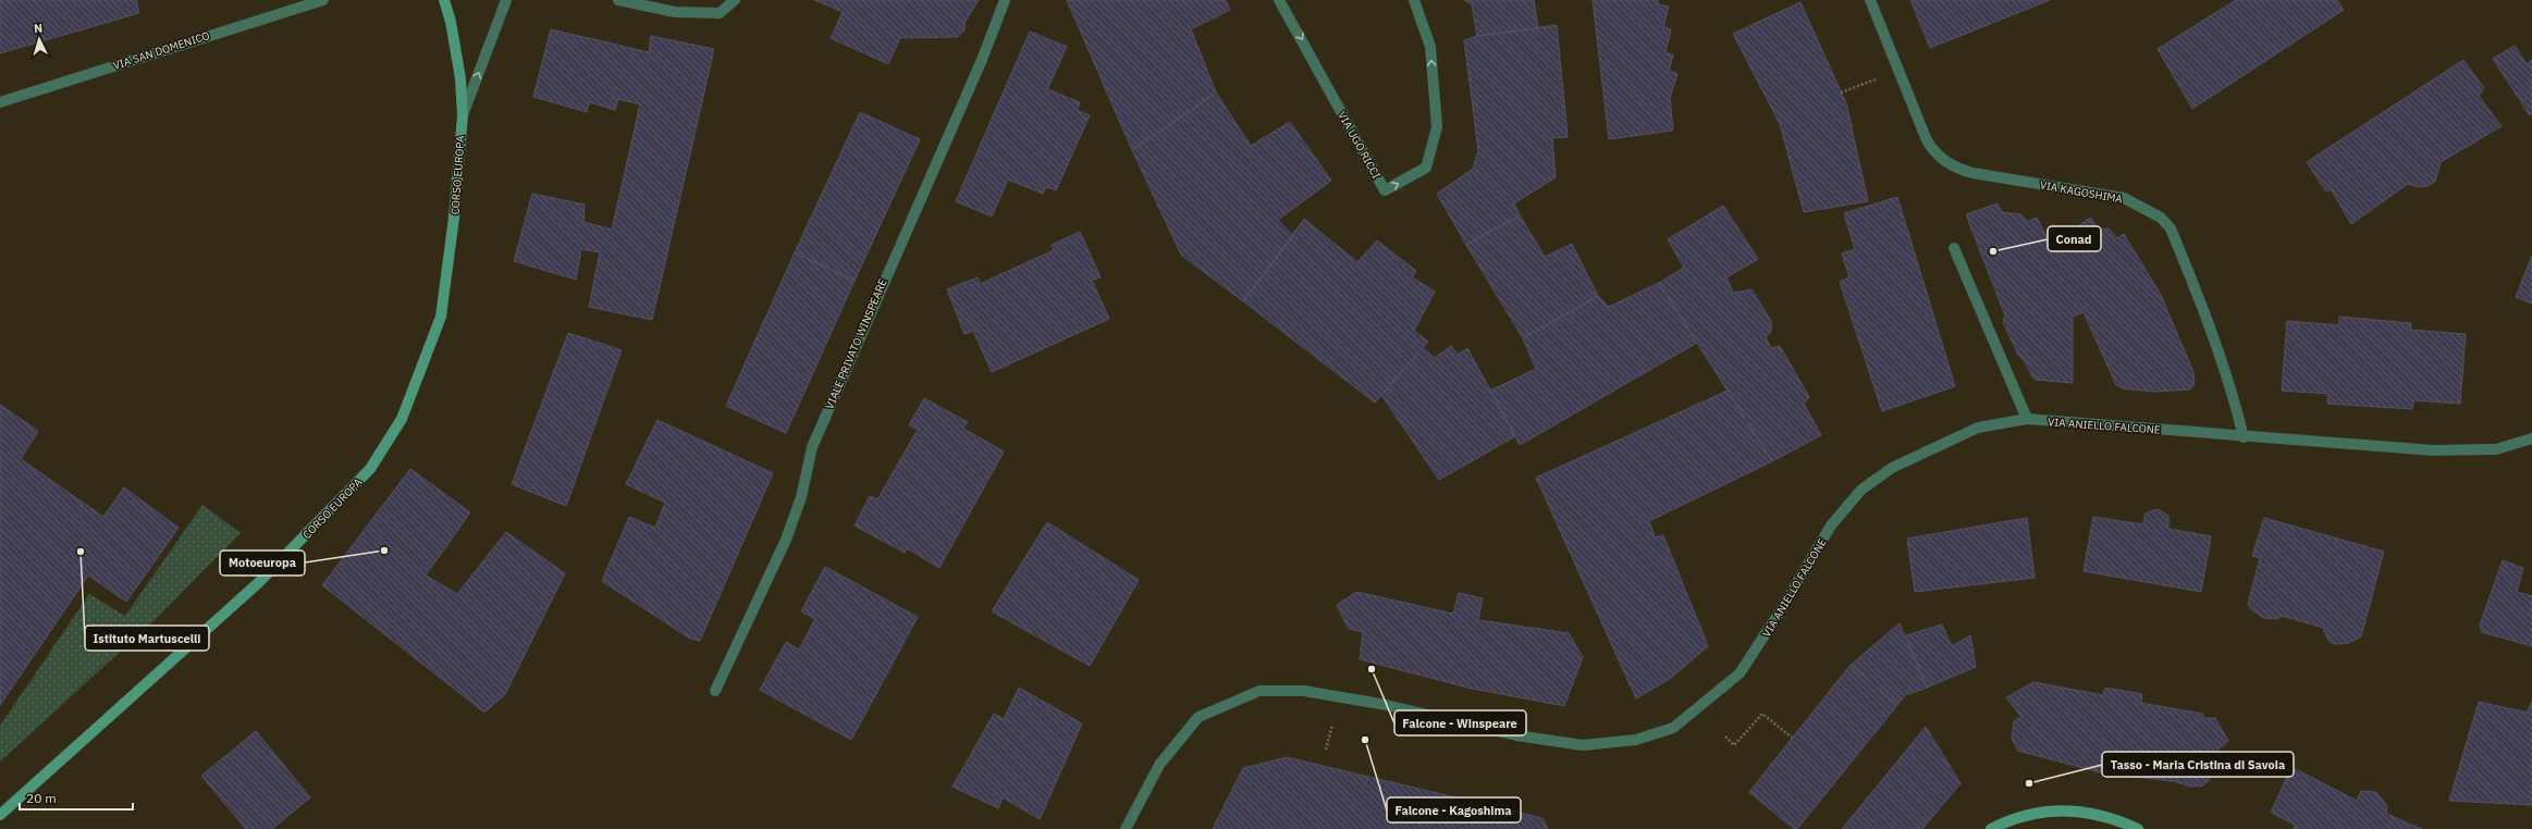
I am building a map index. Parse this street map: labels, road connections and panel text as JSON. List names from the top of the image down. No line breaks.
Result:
{"streets":{"main road":["CORSO EUROPA"],"street":["VIA SAN DOMENICO","VIA UGO RICCI","VIA KAGOSHIMA","VIALE PRIVATO WINSPEARE","VIA ANIELLO FALCONE"]},"crossings":[["VIA KAGOSHIMA","VIA ANIELLO FALCONE"]],"places":["Conad","Motoeuropa","Istituto Martuscelli","Falcone - Winspeare","Falcone - Kagoshima","Tasso - Maria Cristina di Savoia"],"scale_bar":"20 m","north":"top"}
